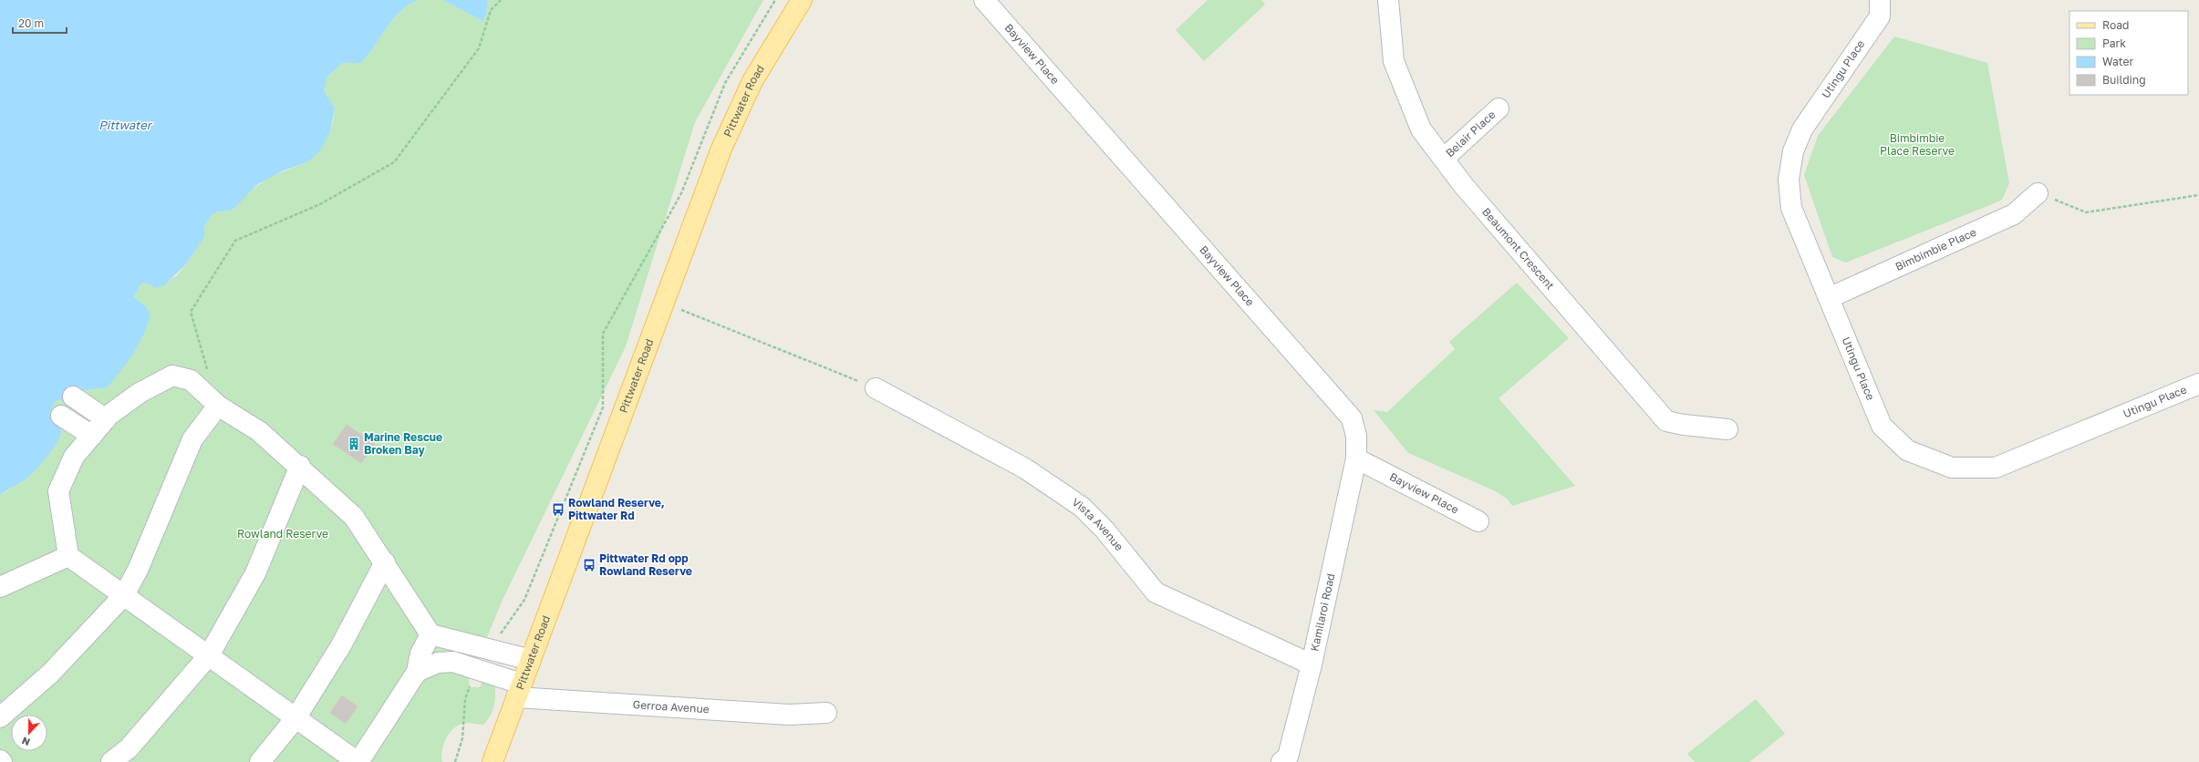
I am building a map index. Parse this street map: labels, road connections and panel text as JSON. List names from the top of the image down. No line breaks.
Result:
{"streets":{"main road":["Pittwater Road"],"street":["Bayview Place","Utingu Place","Belair Place","Beaumont Crescent","Bimbimbie Place","Vista Avenue","Kamilaroi Road","Gerroa Avenue"]},"crossings":[["Bayview Place","Kamilaroi Road"],["Utingu Place","Bimbimbie Place"],["Pittwater Road","Gerroa Avenue"],["Belair Place","Beaumont Crescent"],["Vista Avenue","Kamilaroi Road"]],"water":["Pittwater"],"parks":["Bimbimbie Place Reserve","Rowland Reserve"],"places":{"building":["Marine Rescue Broken Bay"],"bus stop":["Rowland Reserve, Pittwater Rd","Pittwater Rd opp Rowland Reserve"]},"legend":["Road","Park","Water","Building"],"scale_bar":"20 m","north":"bottom"}
